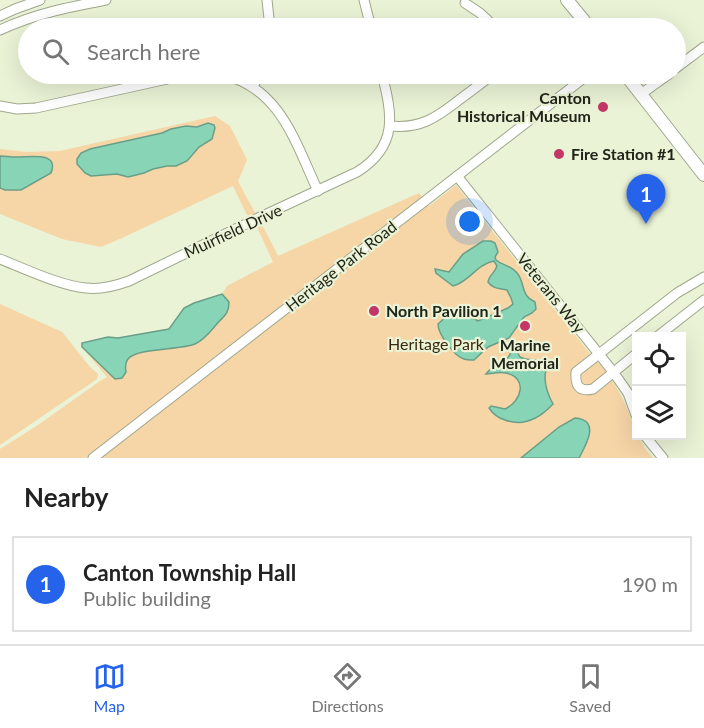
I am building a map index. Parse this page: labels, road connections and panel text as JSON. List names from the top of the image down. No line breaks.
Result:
{"streets":{"street":["Muirfield Drive","Heritage Park Road","Veterans Way"]},"crossings":[["Heritage Park Road","Veterans Way"]],"parks":["Heritage Park"],"places":["Canton Historical Museum","Fire Station #1","North Pavilion 1","Marine Memorial"],"page":{"search":"Search here","pins":"1","heading":"Nearby","list":[{"mark":"1","name":"Canton Township Hall","note":"Public building","value":"190 m"}],"nav":["Map","Directions","Saved"]}}
